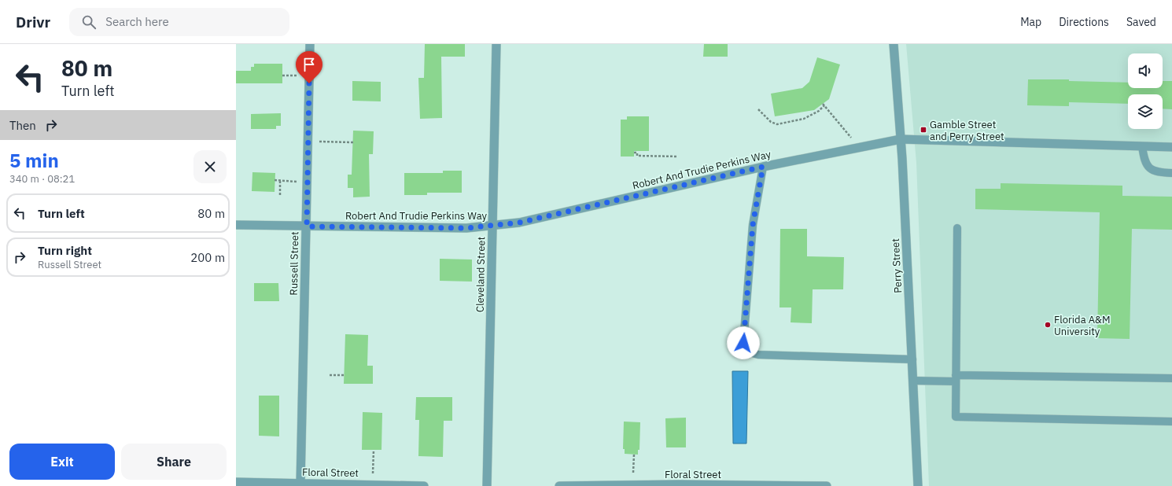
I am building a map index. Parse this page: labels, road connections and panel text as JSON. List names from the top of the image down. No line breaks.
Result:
{"streets":{"street":["Robert And Trudie Perkins Way","Russell Street","Perry Street","Cleveland Street","Floral Street"]},"crossings":[["Robert And Trudie Perkins Way","Russell Street"],["Robert And Trudie Perkins Way","Perry Street"],["Robert And Trudie Perkins Way","Cleveland Street"],["Russell Street","Floral Street"]],"places":{"transit":["Gamble Street and Perry Street"],"other":["Florida A&M University"]},"page":{"header":"Drivr","search":"Search here","nav":["Map","Directions","Saved"],"turn":["80 m","Turn left"],"then":"Then","heading":["5 min","340 m · 08:21"],"list":[{"name":"Turn left","value":"80 m"},{"name":"Turn right","note":"Russell Street","value":"200 m"}],"buttons":["Exit","Share"]}}
